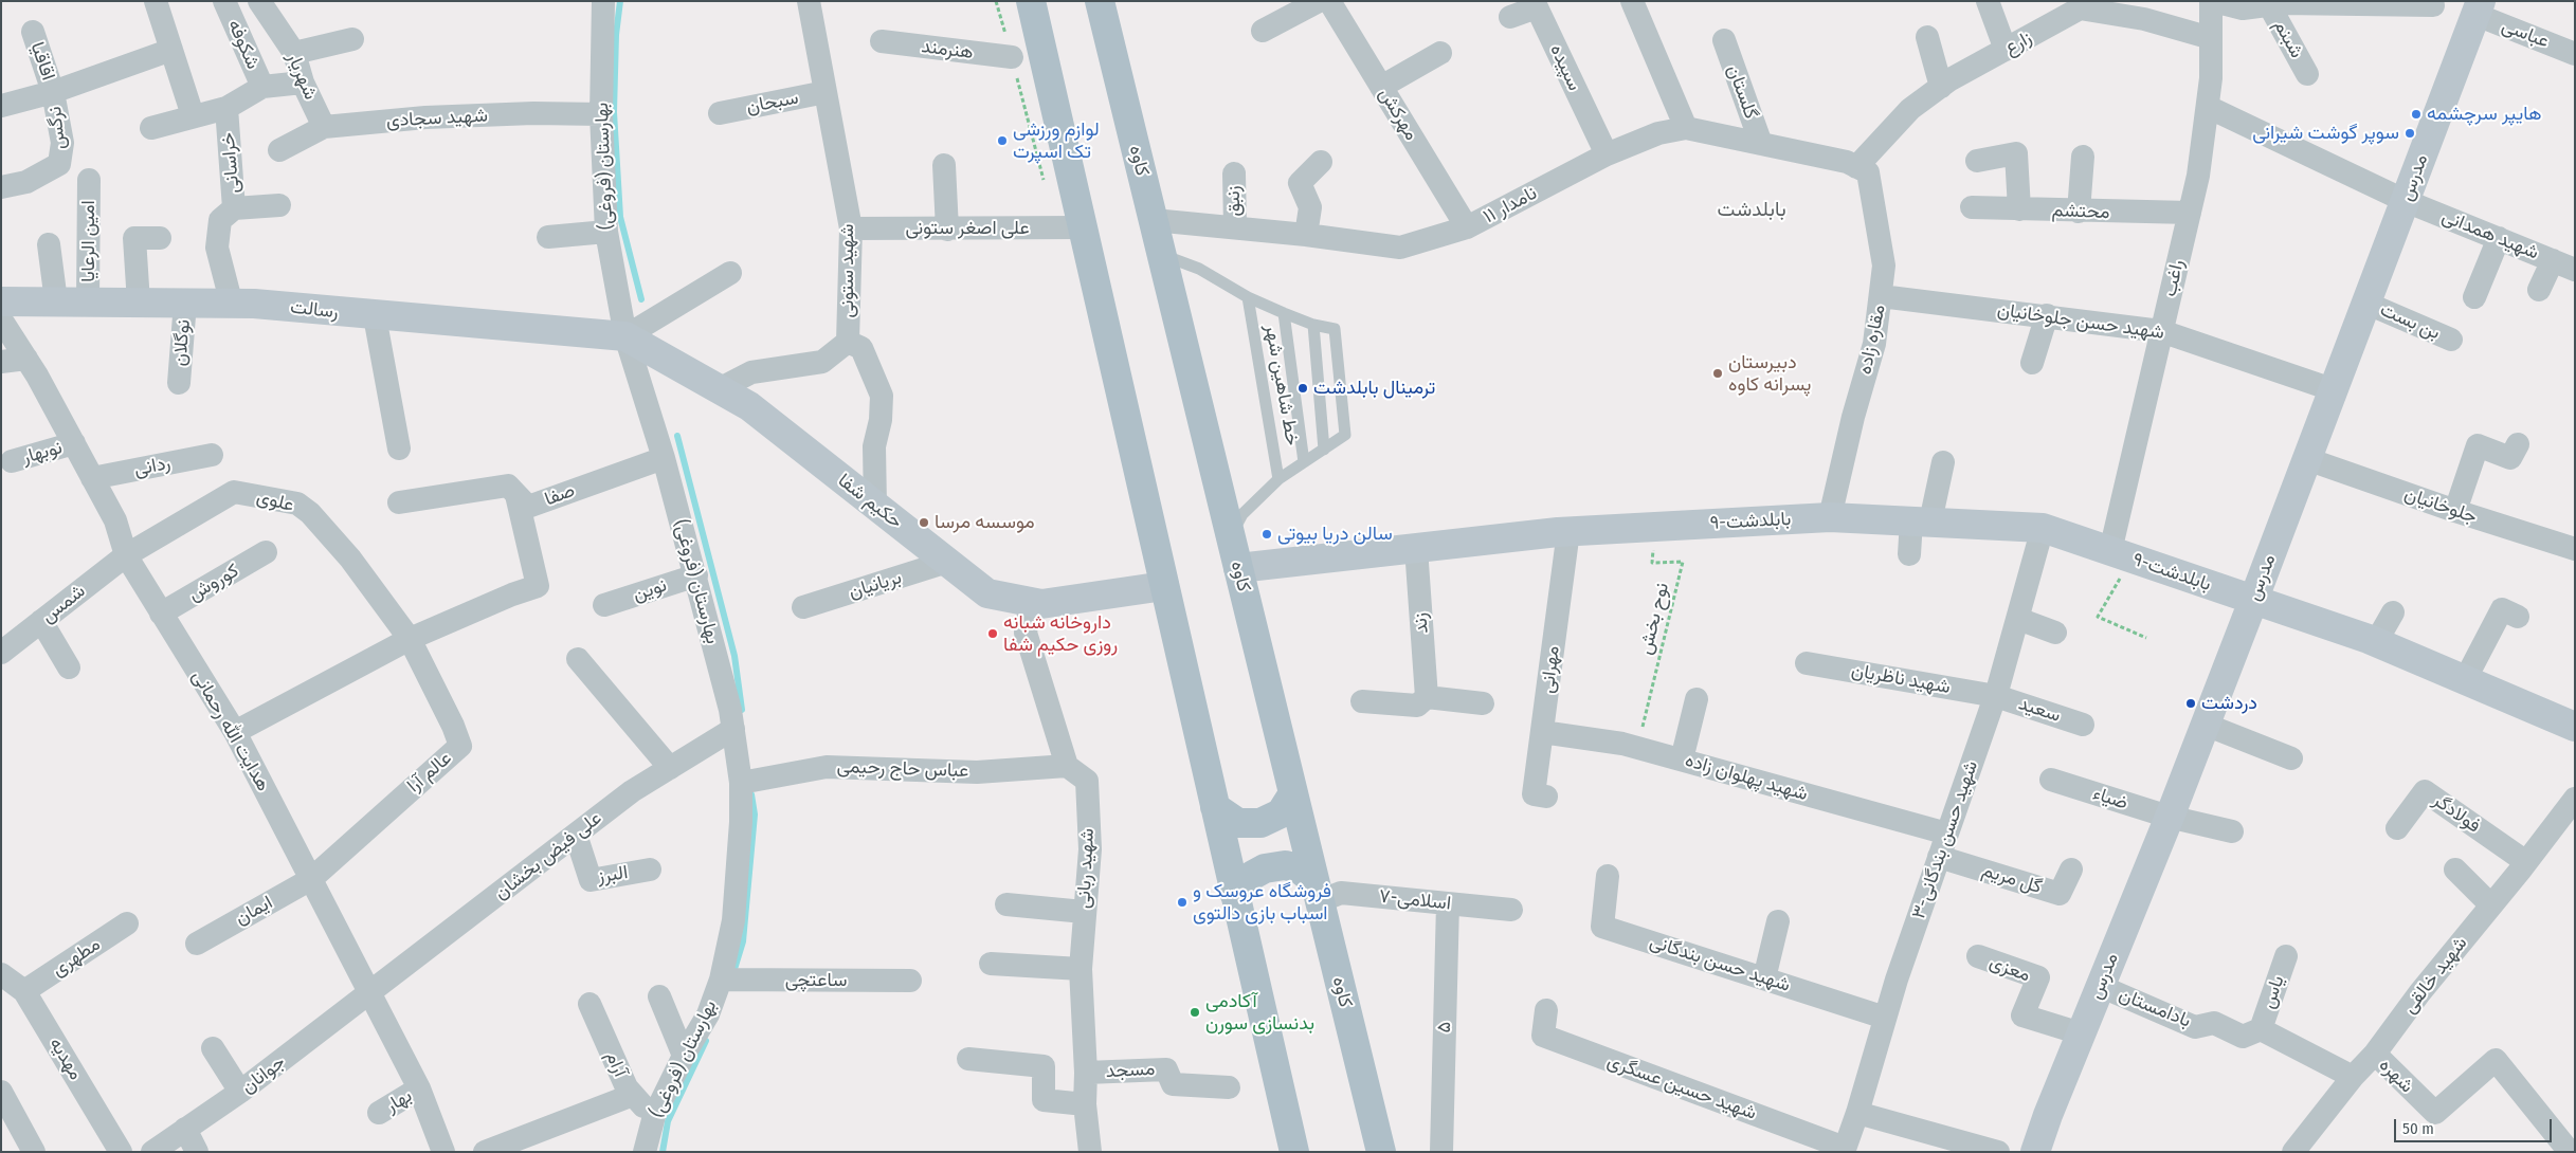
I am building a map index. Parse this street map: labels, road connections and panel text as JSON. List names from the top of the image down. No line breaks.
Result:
{"streets":{"main road":["کاوه"],"street":["عباسی","شبنم","زارع","شکوفه","هنرمند","اقاقیا","سپیده","شهریار","گلستان","سبحان","مهرکش","شهید سجادی","نرگس","خراسانی","بهارستان (فروغی)","مدرس","زنبق","۱۱ نامدار","محتشم","علی اصغر ستونی","شهید همدانی","امین الرعایا","شهید ستونی","راغب","رسالت","شهید حسن جلوخانیان","بن بست","مقاره زاده","نوگلان","نوبهار","ردانی","صفا","علوی","حکیم شفا","جلوخانیان","۹-بابلدشت","کوروش","بریانیان","نوین","شمس","زند","مهرانی","شهید ناظریان","سعید","هدایت الله رحمانی","عباس حاج رحیمی","عالم آرا","شهید پهلوان زاده","ضیاء","فولادگر","۳-شهید حسن بندگانی","علی فیض بخشان","شهید ربانی","البرز","گل مریم","۷-اسلامی","ایمان","مطهری","شهید حسن بندگانی","معزی","شهید خالقی","ساعتچی","یاس","بادامستان","۵","مهدیه","آرام","مسجد","جوانان","شهره","شهید حسین عسگری","بهار"],"lane":["خط شاهین شهر"],"path":["نوح بخش"]},"crossings":[["عباسی","مدرس"],["زارع","۱۱ نامدار"],["زارع","راغب"],["زارع","مقاره زاده"],["اقاقیا","نرگس"],["سپیده","۱۱ نامدار"],["شهریار","شهید سجادی"],["گلستان","۱۱ نامدار"],["سبحان","شهید ستونی"],["مهرکش","۱۱ نامدار"],["شهید سجادی","بهارستان (فروغی)"],["کاوه","۱۱ نامدار"],["کاوه","۹-بابلدشت"],["کاوه","۷-اسلامی"],["خراسانی","رسالت"],["بهارستان (فروغی)","رسالت"],["بهارستان (فروغی)","صفا"],["بهارستان (فروغی)","حکیم شفا"],["بهارستان (فروغی)","نوین"],["بهارستان (فروغی)","عباس حاج رحیمی"],["بهارستان (فروغی)","علی فیض بخشان"],["بهارستان (فروغی)","ساعتچی"],["بهارستان (فروغی)","آرام"],["مدرس","شهید همدانی"],["مدرس","شهید حسن جلوخانیان"],["مدرس","بن بست"],["مدرس","جلوخانیان"],["مدرس","۹-بابلدشت"],["مدرس","ضیاء"],["مدرس","معزی"],["مدرس","بادامستان"],["زنبق","۱۱ نامدار"],["۱۱ نامدار","مقاره زاده"],["محتشم","راغب"],["علی اصغر ستونی","شهید ستونی"],["شهید همدانی","راغب"],["امین الرعایا","رسالت"],["شهید ستونی","حکیم شفا"],["راغب","شهید حسن جلوخانیان"],["راغب","۹-بابلدشت"],["رسالت","نوگلان"],["رسالت","حکیم شفا"],["شهید حسن جلوخانیان","مقاره زاده"],["مقاره زاده","۹-بابلدشت"],["نوبهار","هدایت الله رحمانی"],["ردانی","هدایت الله رحمانی"],["علوی","شمس"],["علوی","هدایت الله رحمانی"],["علوی","عالم آرا"],["حکیم شفا","بریانیان"],["۹-بابلدشت","نوح بخش"],["۹-بابلدشت","زند"],["۹-بابلدشت","مهرانی"],["۹-بابلدشت","۳-شهید حسن بندگانی"],["کوروش","هدایت الله رحمانی"],["شمس","هدایت الله رحمانی"],["نوح بخش","شهید پهلوان زاده"],["مهرانی","شهید پهلوان زاده"],["شهید ناظریان","سعید"],["شهید ناظریان","۳-شهید حسن بندگانی"],["سعید","۳-شهید حسن بندگانی"],["هدایت الله رحمانی","عالم آرا"],["هدایت الله رحمانی","علی فیض بخشان"],["هدایت الله رحمانی","ایمان"],["هدایت الله رحمانی","جوانان"],["هدایت الله رحمانی","بهار"],["عباس حاج رحیمی","شهید ربانی"],["عالم آرا","ایمان"],["شهید پهلوان زاده","۳-شهید حسن بندگانی"],["فولادگر","شهید خالقی"],["۳-شهید حسن بندگانی","گل مریم"],["۳-شهید حسن بندگانی","شهید حسن بندگانی"],["۳-شهید حسن بندگانی","شهید حسین عسگری"],["علی فیض بخشان","البرز"],["علی فیض بخشان","جوانان"],["شهید ربانی","مسجد"],["۷-اسلامی","۵"],["مطهری","مهدیه"],["شهید خالقی","شهره"],["یاس","بادامستان"]],"districts":["بابلدشت"],"places":["هایپر سرچشمه","سوپر گوشت شیرانی","لوازم ورزشی تک اسپرت","دبیرستان پسرانه کاوه","ترمینال بابلدشت","موسسه مرسا","سالن دریا بیوتی","داروخانه شبانه‌ روزی حکیم شفا","دردشت","فروشگاه عروسک و اسباب بازی دالتوی","آکادمی بدنسازی سورن"],"scale_bar":"50 m"}
